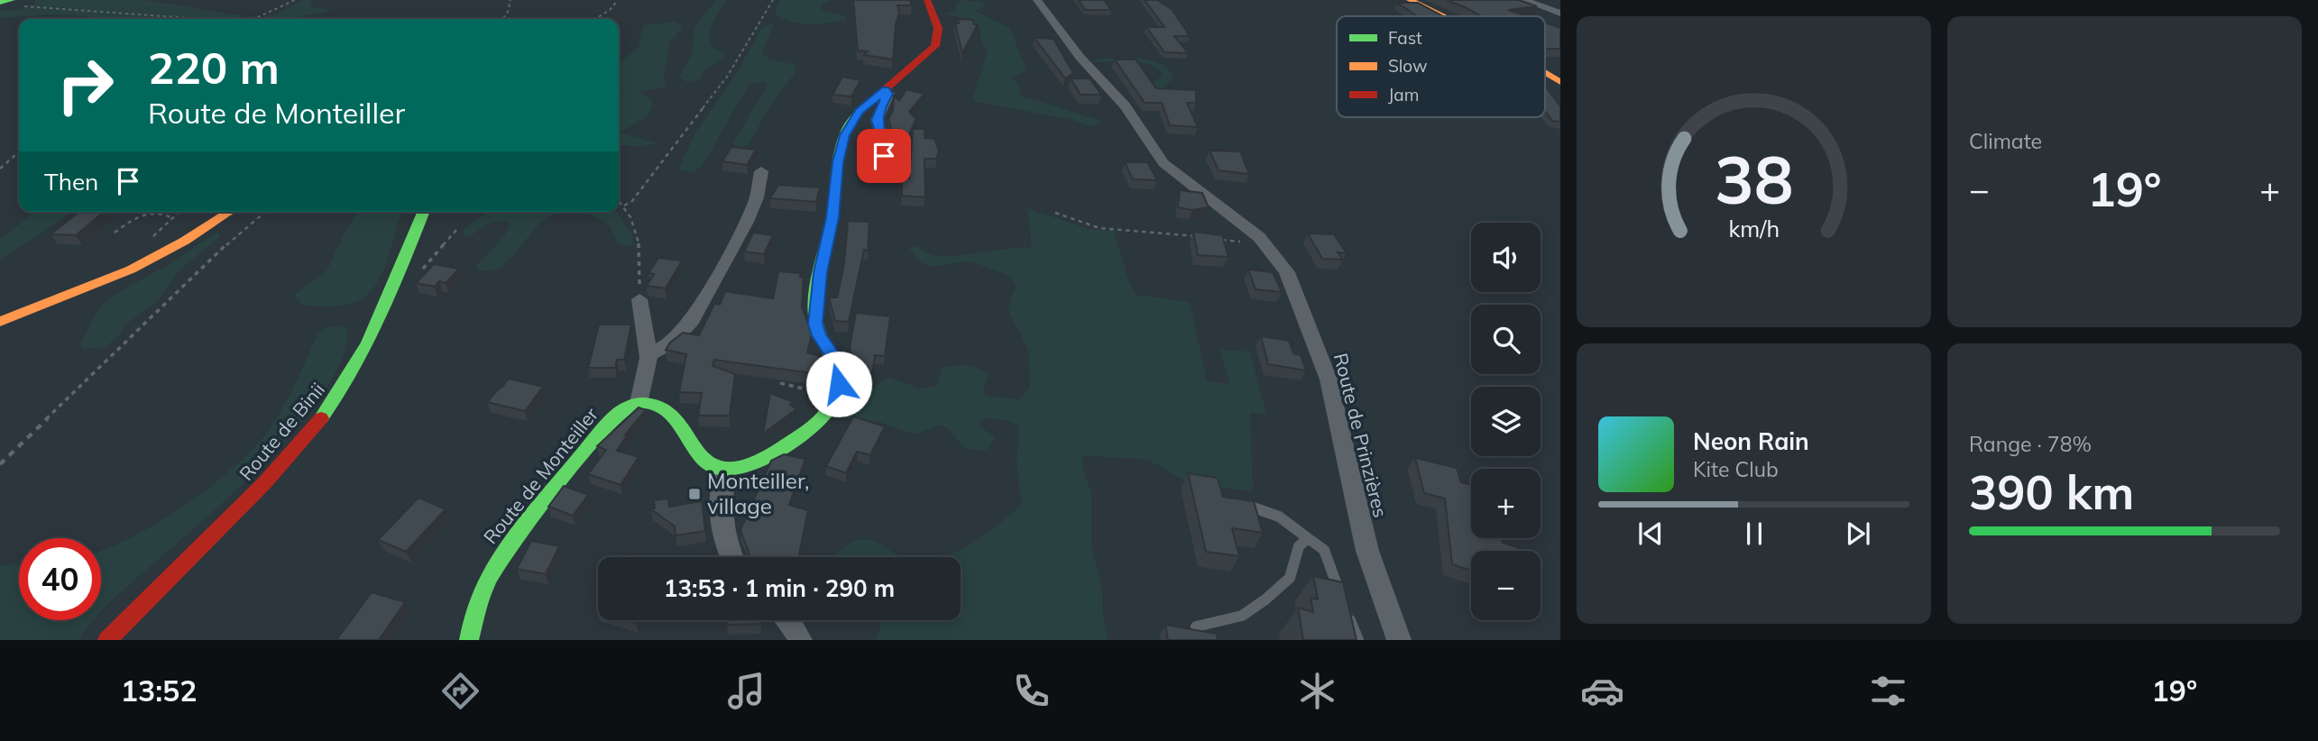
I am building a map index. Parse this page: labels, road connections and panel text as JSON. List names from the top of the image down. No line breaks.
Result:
{"streets":{"street":["Route de Binii","Route de Prinzières","Route de Monteiller"]},"places":{"transit":["Monteiller, village"]},"legend":["Fast","Slow","Jam"],"page":{"tile":["Climate",["Range · 78%","390 km"]],"turn":["220 m","Route de Monteiller"],"then":"Then","heat":["−","19°","+"],"map_buttons":["+","−"],"song":["Neon Rain","Kite Club"],"limit":"40","trip":"13:53 · 1 min · 290 m","tabs":["13:52","19°"],"gauge":["38","km/h"]}}
